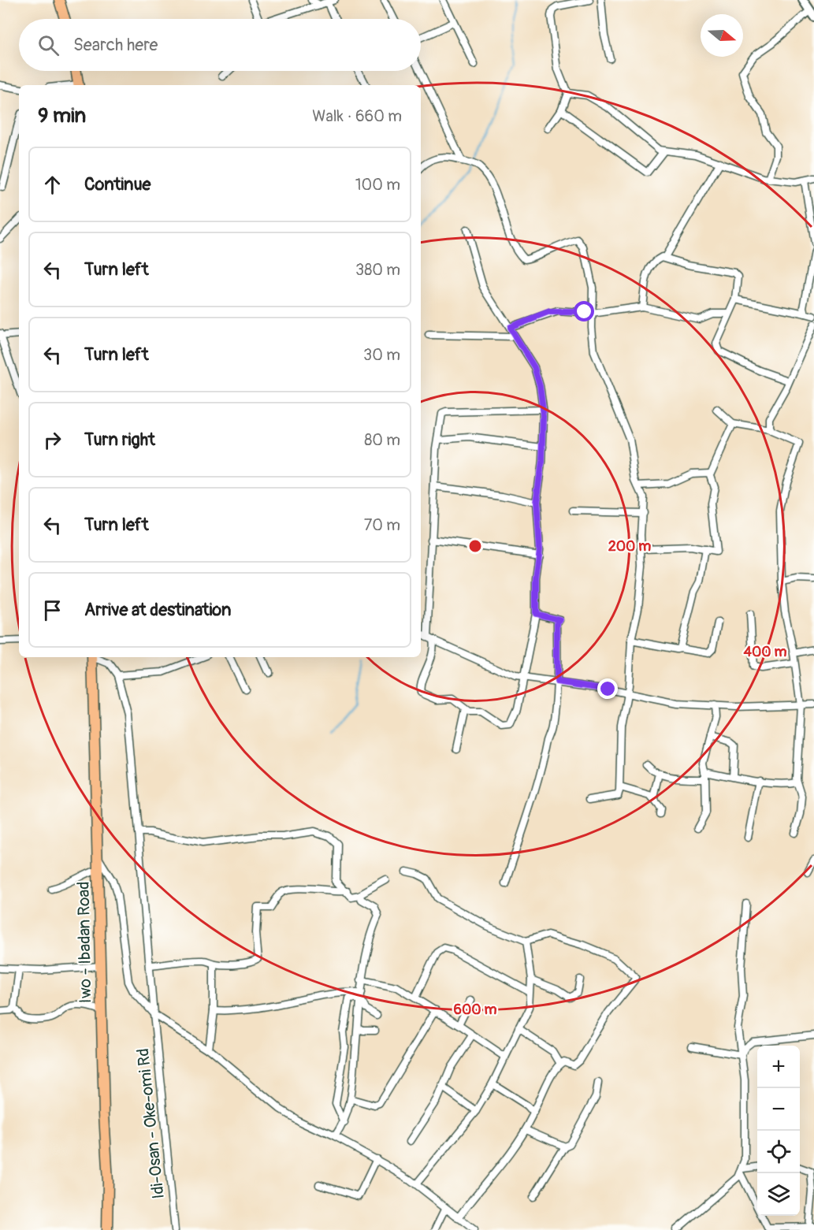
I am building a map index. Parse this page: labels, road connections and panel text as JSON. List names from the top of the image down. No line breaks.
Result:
{"streets":{"main road":["Iwo - Ibadan Road"],"street":["Idi-Osan - Oke-omi Rd"]},"north":"right","page":{"search":"Search here","heading":["9 min","Walk · 660 m"],"list":[["Continue","100 m"],["Turn left","380 m"],["Turn left","30 m"],["Turn right","80 m"],["Turn left","70 m"],"Arrive at destination"],"map_buttons":["+","−"]},"rings":["200 m","400 m","600 m"]}
